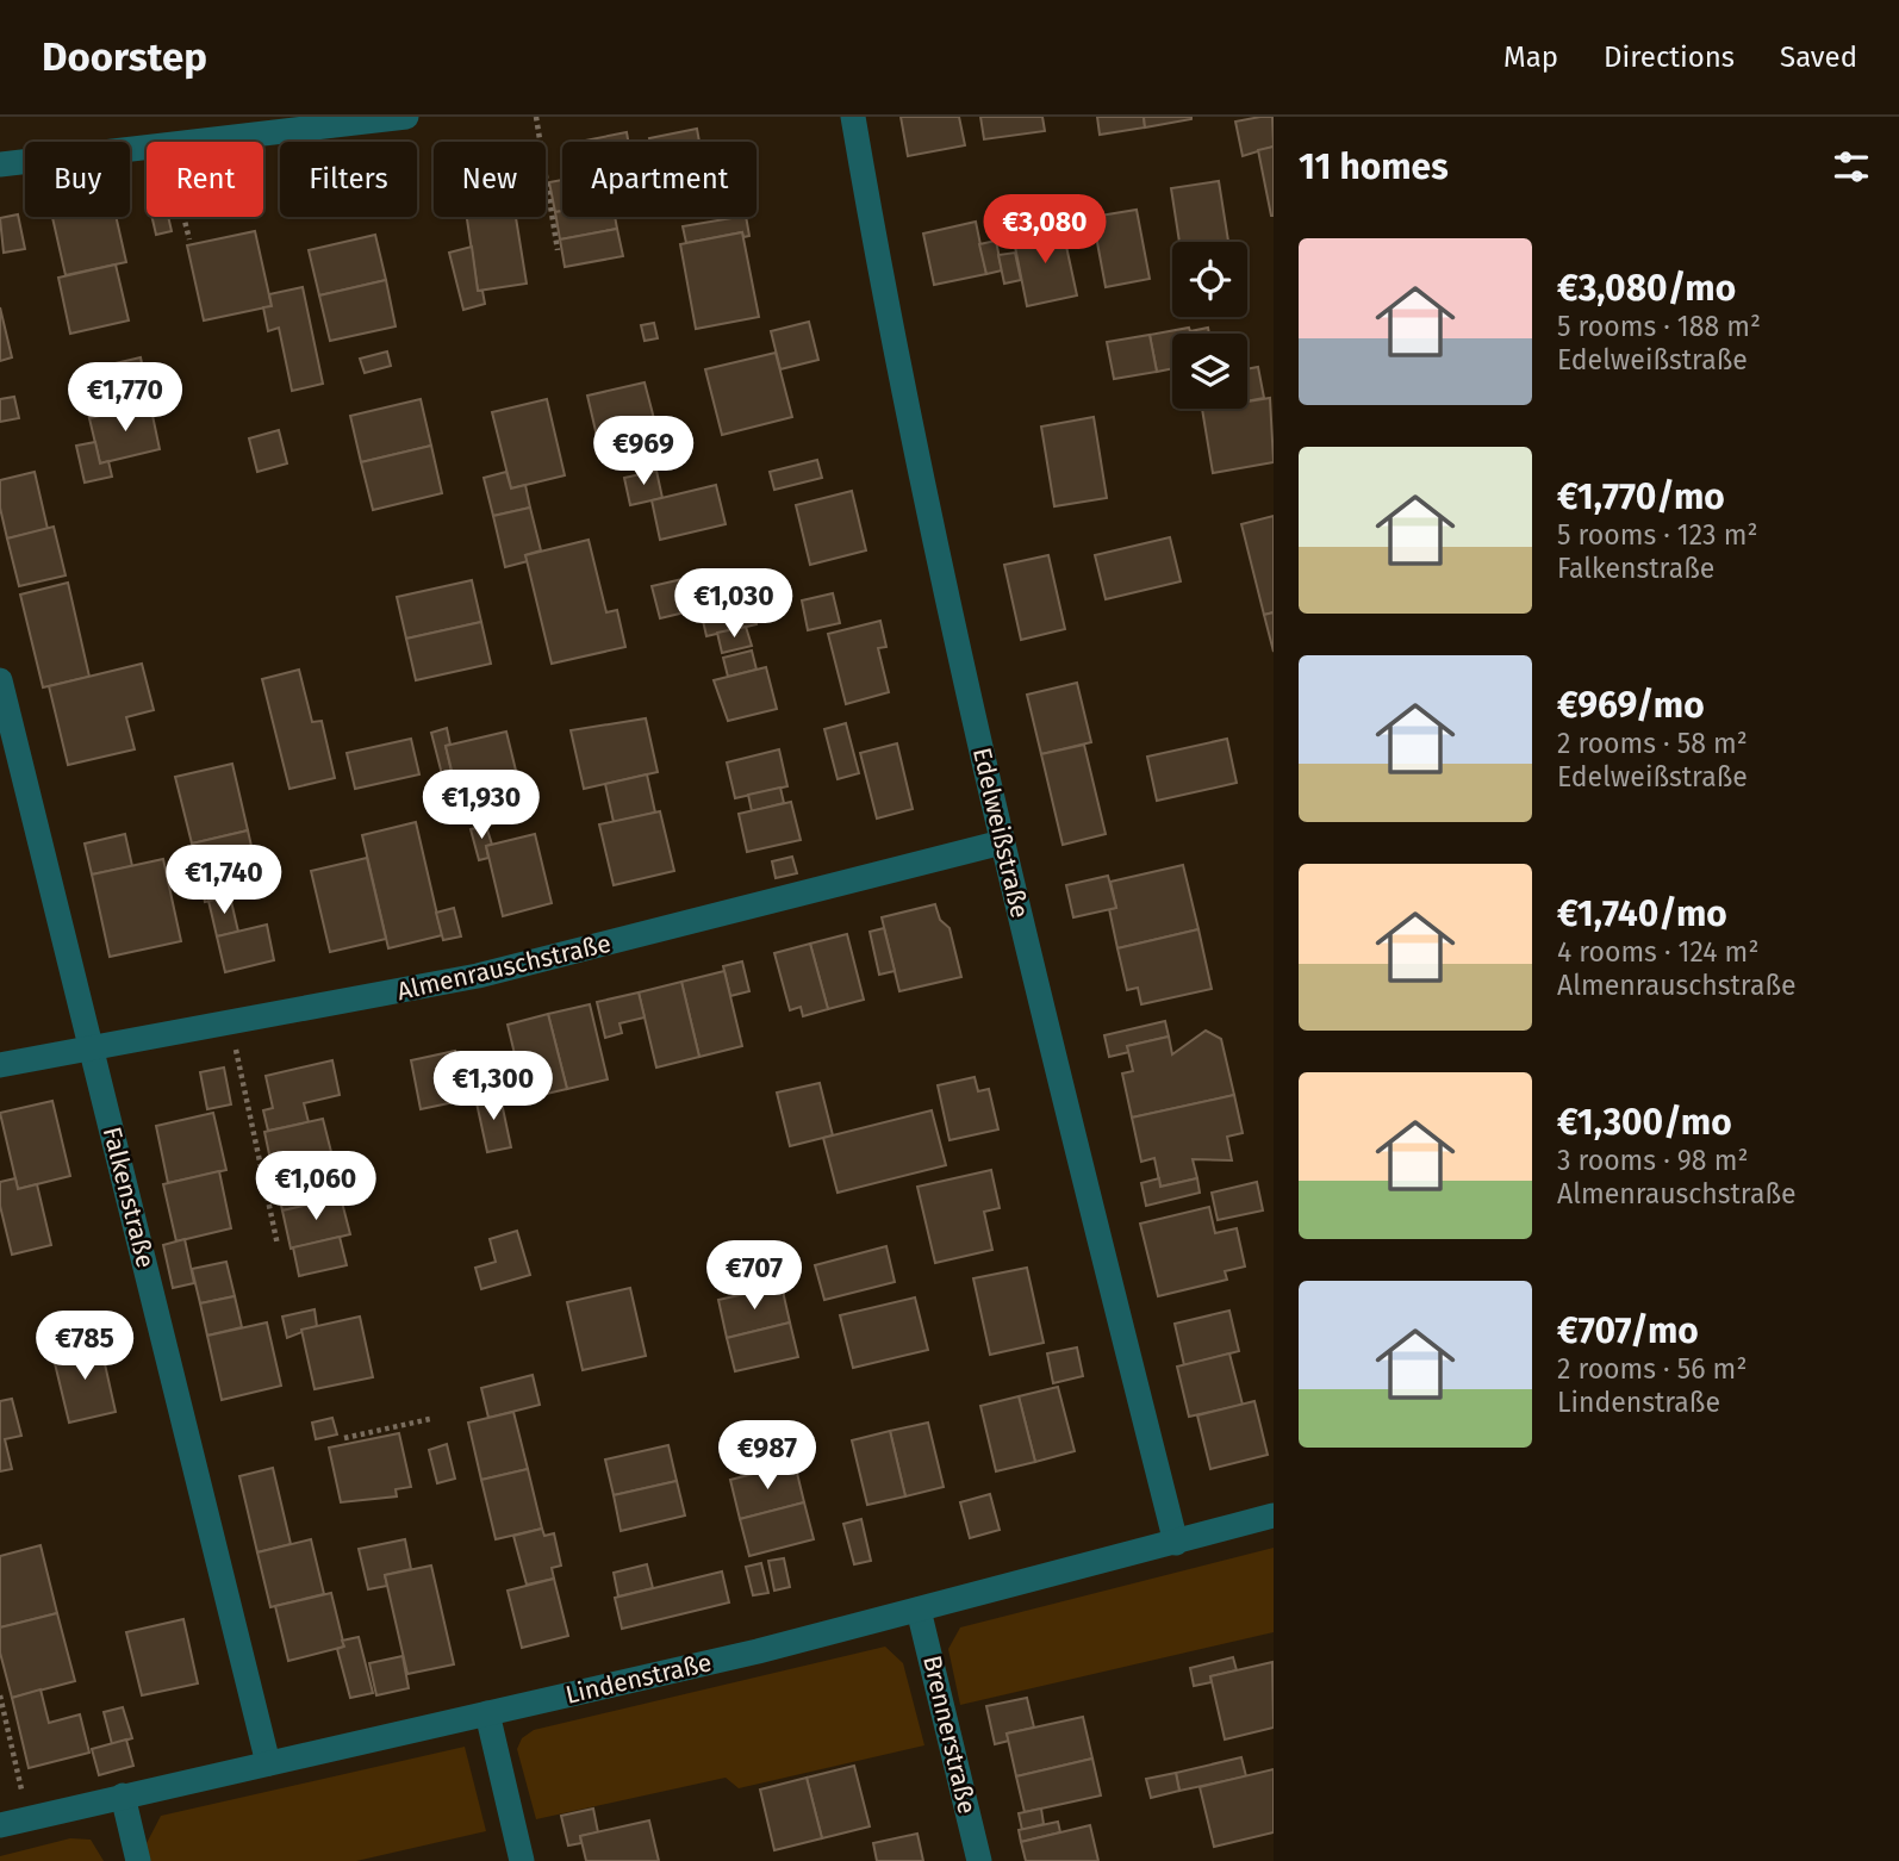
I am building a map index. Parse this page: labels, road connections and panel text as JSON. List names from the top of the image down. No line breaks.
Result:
{"streets":{"street":["Edelweißstraße","Almenrauschstraße","Falkenstraße","Lindenstraße","Brennerstraße"]},"crossings":[["Edelweißstraße","Almenrauschstraße"],["Edelweißstraße","Lindenstraße"],["Almenrauschstraße","Falkenstraße"],["Falkenstraße","Lindenstraße"],["Lindenstraße","Brennerstraße"]],"page":{"header":"Doorstep","nav":["Map","Directions","Saved"],"heading":"11 homes","chip":["Buy","Rent","Filters","New","Apartment"],"price":["€3,080","€1,770","€969","€1,030","€1,930","€1,740","€1,300","€1,060","€707","€785","€987"],"list":[{"name":"€3,080/mo","note":"5 rooms · 188 m² · Edelweißstraße"},{"name":"€1,770/mo","note":"5 rooms · 123 m² · Falkenstraße"},{"name":"€969/mo","note":"2 rooms · 58 m² · Edelweißstraße"},{"name":"€1,740/mo","note":"4 rooms · 124 m² · Almenrauschstraße"},{"name":"€1,300/mo","note":"3 rooms · 98 m² · Almenrauschstraße"},{"name":"€707/mo","note":"2 rooms · 56 m² · Lindenstraße"}]}}
